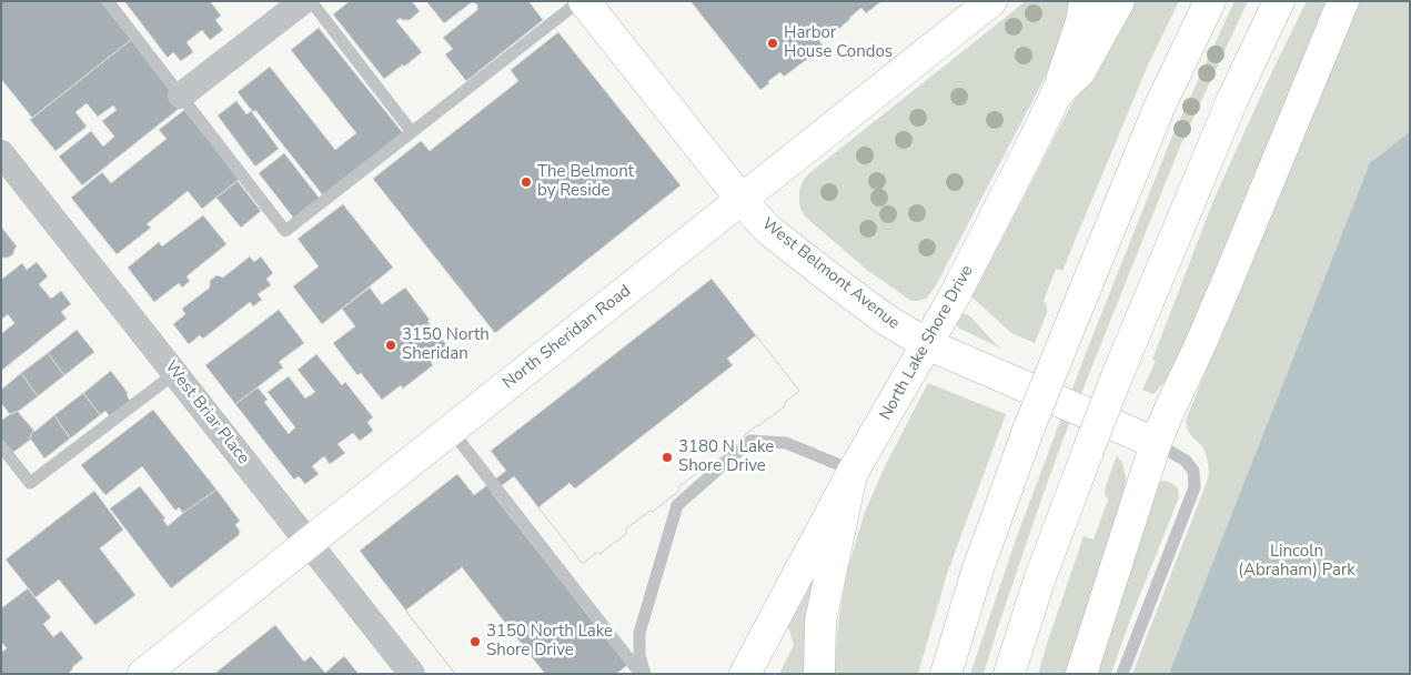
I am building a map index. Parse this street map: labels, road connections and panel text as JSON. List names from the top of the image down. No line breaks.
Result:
{"streets":{"main road":["West Belmont Avenue","North Sheridan Road","North Lake Shore Drive"],"street":["West Briar Place"]},"crossings":[["West Belmont Avenue","North Sheridan Road"],["West Belmont Avenue","North Lake Shore Drive"],["North Sheridan Road","West Briar Place"]],"parks":["Lincoln (Abraham) Park"],"places":["Harbor House Condos","The Belmont by Reside","3150 North Sheridan","3180 N Lake Shore Drive","3150 North Lake Shore Drive"]}
